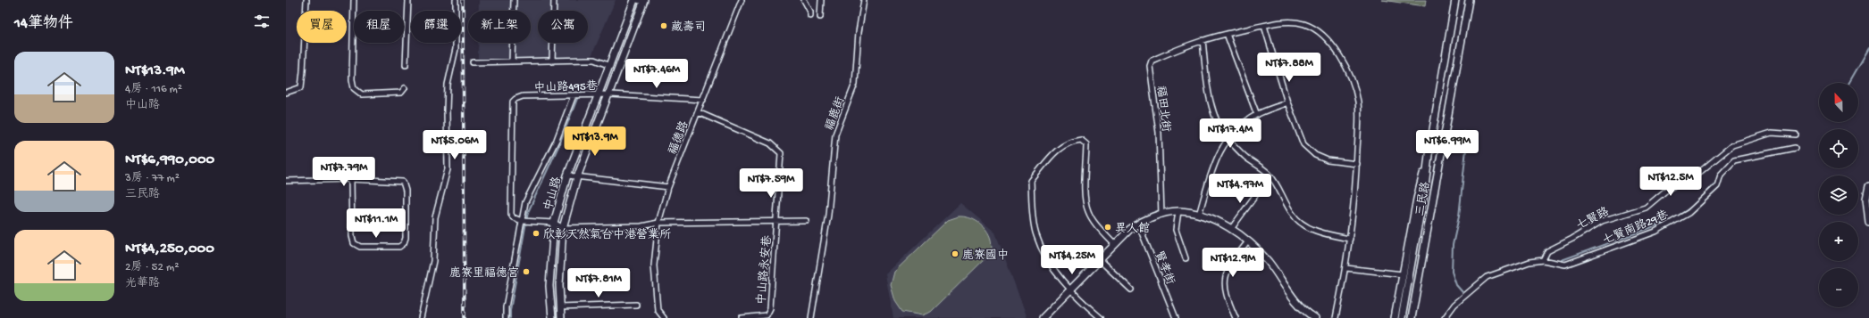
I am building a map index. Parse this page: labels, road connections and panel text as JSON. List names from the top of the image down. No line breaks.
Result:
{"streets":{"street":["中山路495巷","福田北街","福鹿街","福德路","中山路","三民路","七賢路","七賢南路29巷","賢孝街","中山路永安巷"]},"crossings":[["中山路495巷","福德路"],["中山路495巷","中山路"],["福德路","中山路永安巷"],["中山路","中山路永安巷"],["七賢路","七賢南路29巷"]],"places":["藏壽司","異人館","欣彰天然氣台中港營業所","鹿寮國中","鹿寮里福德宮"],"north":"top","page":{"heading":"14筆物件","chip":["買屋","租屋","篩選","新上架","公寓"],"list":[{"name":"NT$13.9M","note":"4房 · 116 m² · 中山路"},{"name":"NT$6,990,000","note":"3房 · 77 m² · 三民路"},{"name":"NT$4,250,000","note":"2房 · 52 m² · 光華路"}],"price":["NT$7.88M","NT$7.46M","NT$17.4M","NT$13.9M","NT$5.06M","NT$6.99M","NT$7.79M","NT$12.5M","NT$7.59M","NT$4.97M","NT$11.1M","NT$4.25M","NT$12.9M","NT$7.81M"],"map_buttons":["+","−"]}}
